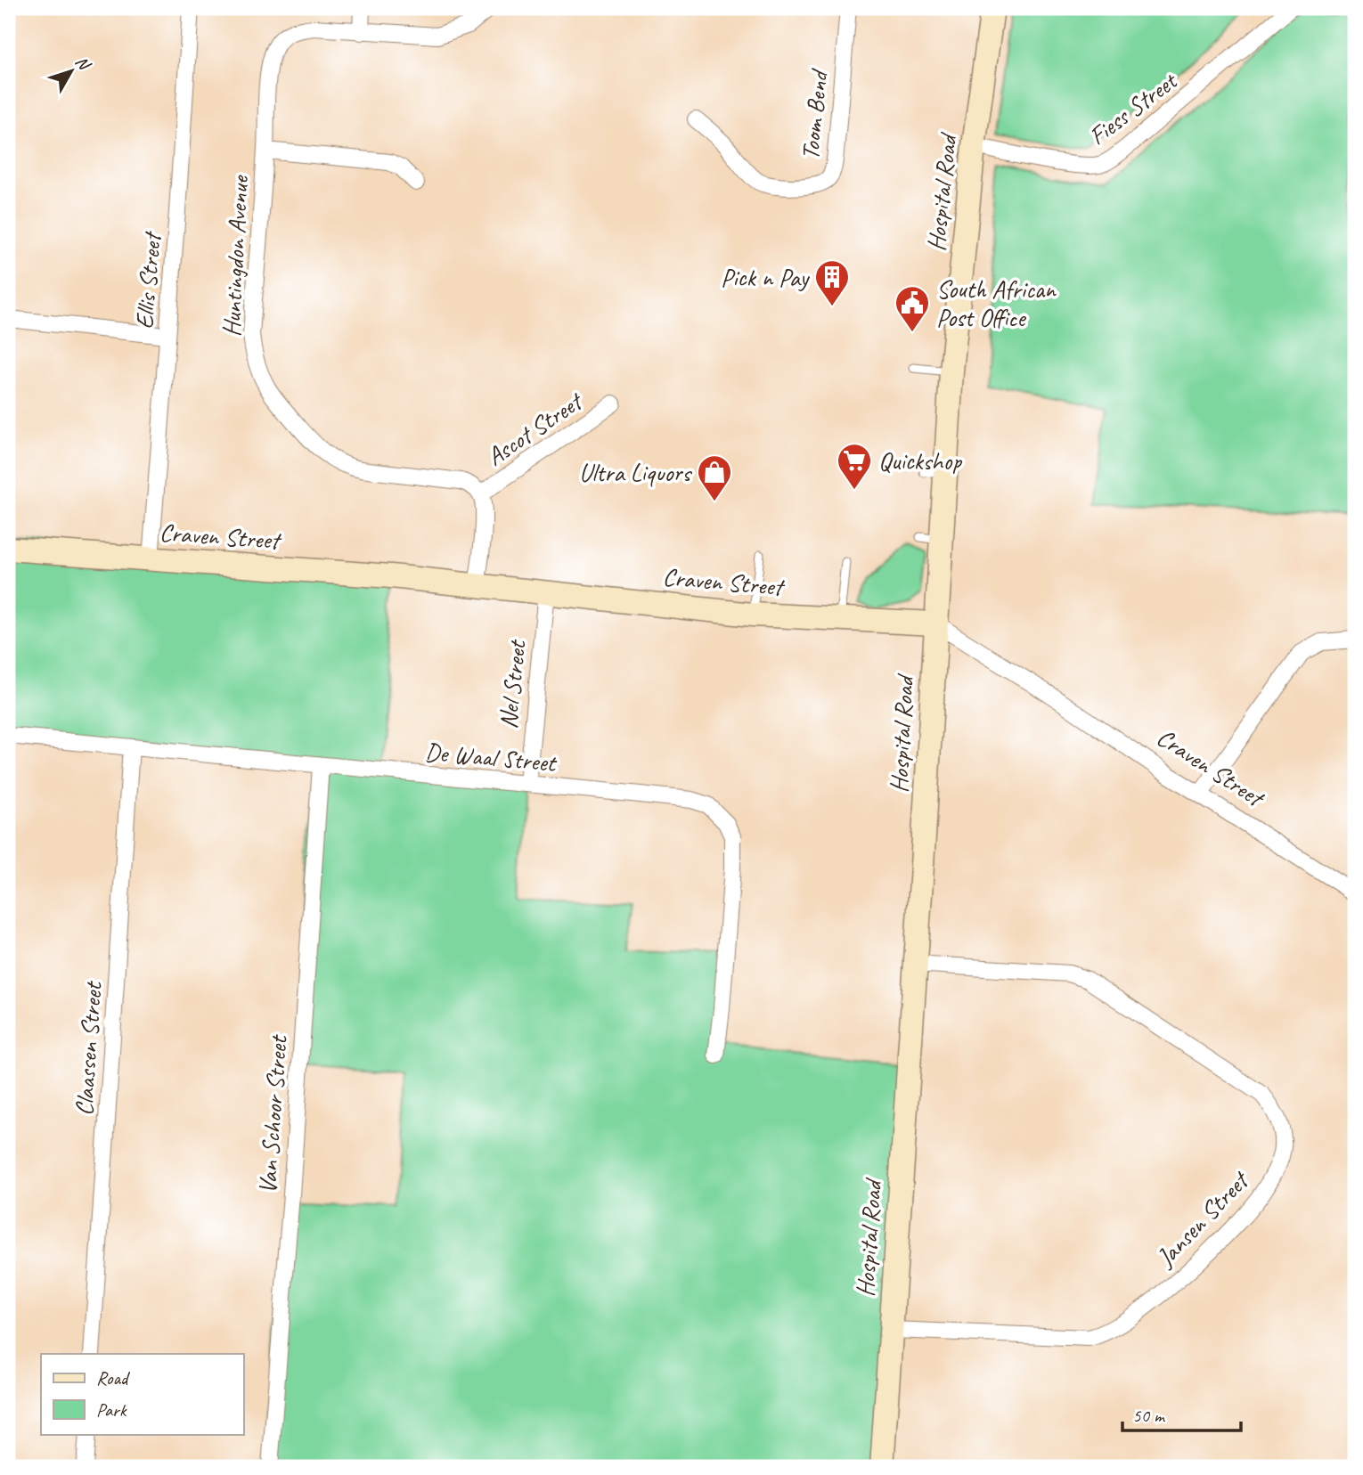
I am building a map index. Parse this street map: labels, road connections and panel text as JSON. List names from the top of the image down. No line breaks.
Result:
{"streets":{"main road":["Hospital Road","Craven Street"],"street":["Fiess Street","Toom Bend","Huntingdon Avenue","Ellis Street","Ascot Street","Nel Street","De Waal Street","Claassen Street","Van Schoor Street","Jansen Street"]},"crossings":[["Fiess Street","Hospital Road"],["Hospital Road","Craven Street"],["Hospital Road","Jansen Street"],["Huntingdon Avenue","Ascot Street"],["Ellis Street","Craven Street"],["Craven Street","Nel Street"],["Nel Street","De Waal Street"],["De Waal Street","Claassen Street"],["De Waal Street","Van Schoor Street"]],"places":{"building":["Pick n Pay"],"public building":["South African Post Office"],"supermarket":["Quickshop"],"shop":["Ultra Liquors"]},"legend":["Road","Park"],"scale_bar":"50 m","north":"top right"}
